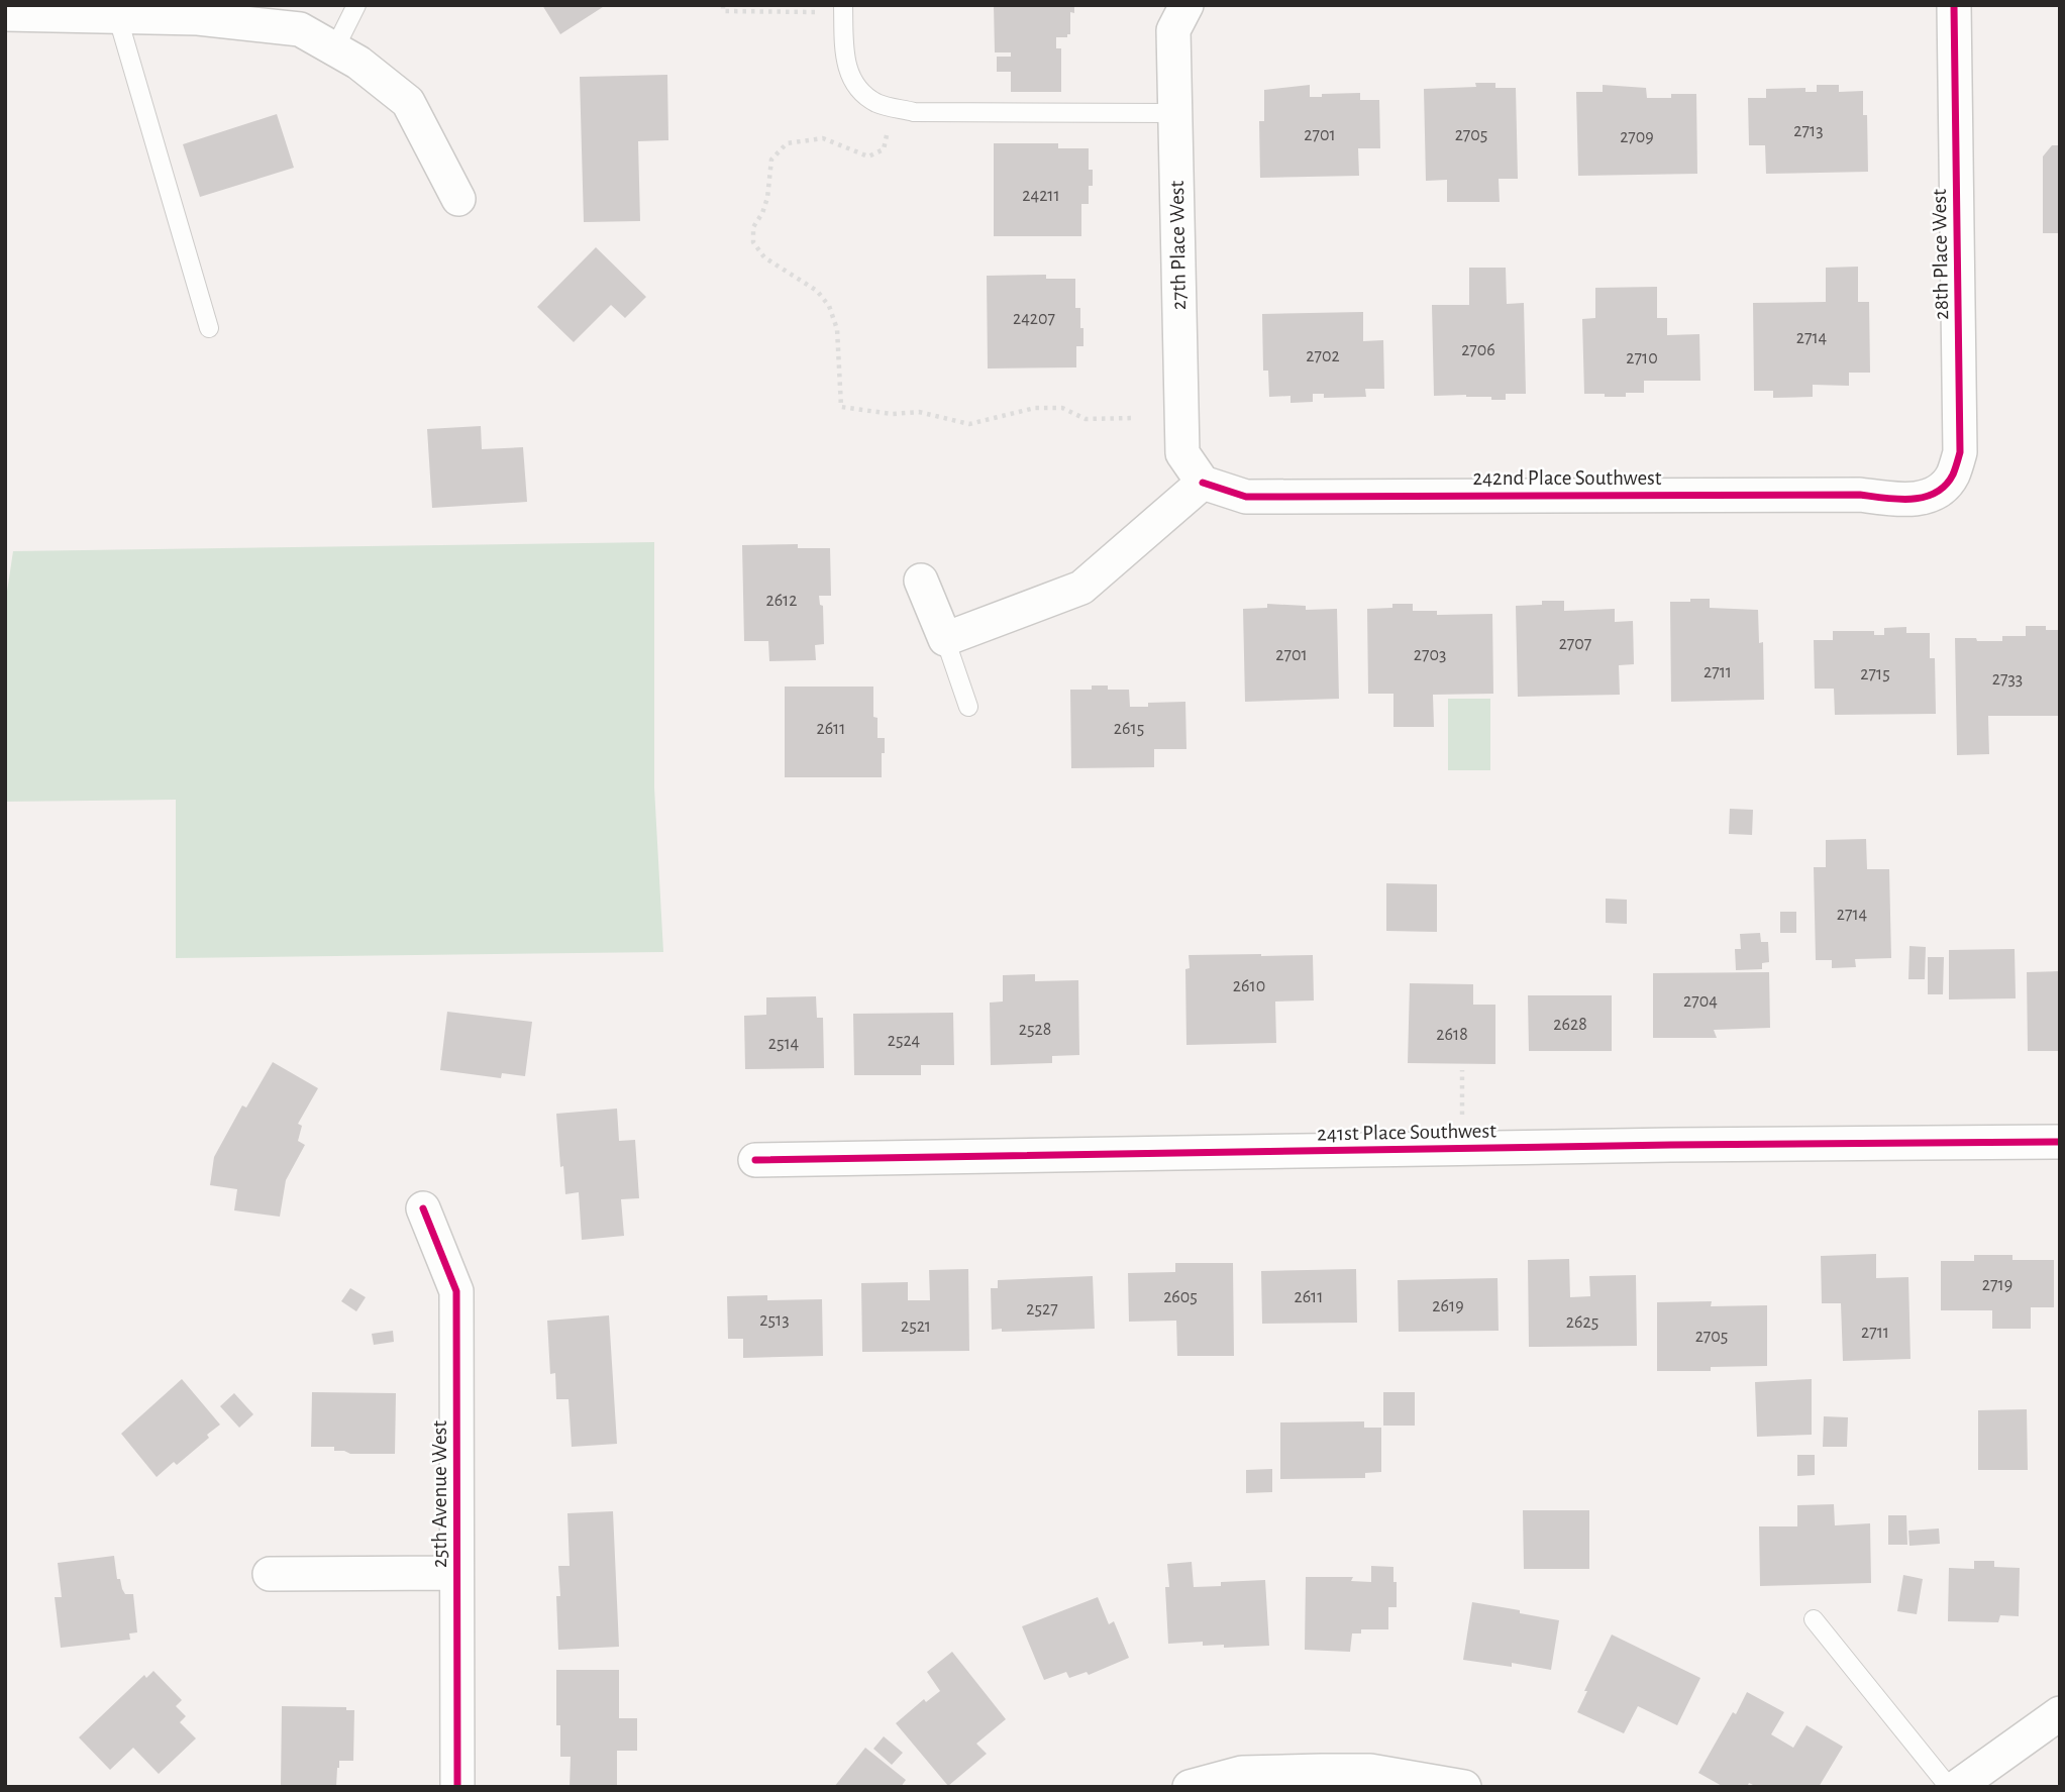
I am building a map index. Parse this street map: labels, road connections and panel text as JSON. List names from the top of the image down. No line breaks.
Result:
{"streets":{"street":["27th Place West","28th Place West","242nd Place Southwest","241st Place Southwest","25th Avenue West"]},"crossings":[["27th Place West","242nd Place Southwest"],["28th Place West","242nd Place Southwest"]],"house_numbers":["2713","2701","2705","2709","24211","24207","2714","2706","2702","2710","2612","2707","2701","2703","2711","2715","2733","2611","2615","2714","2610","2704","2628","2528","2618","2524","2514","2719","2605","2611","2619","2527","2513","2625","2521","2711","2705"]}
